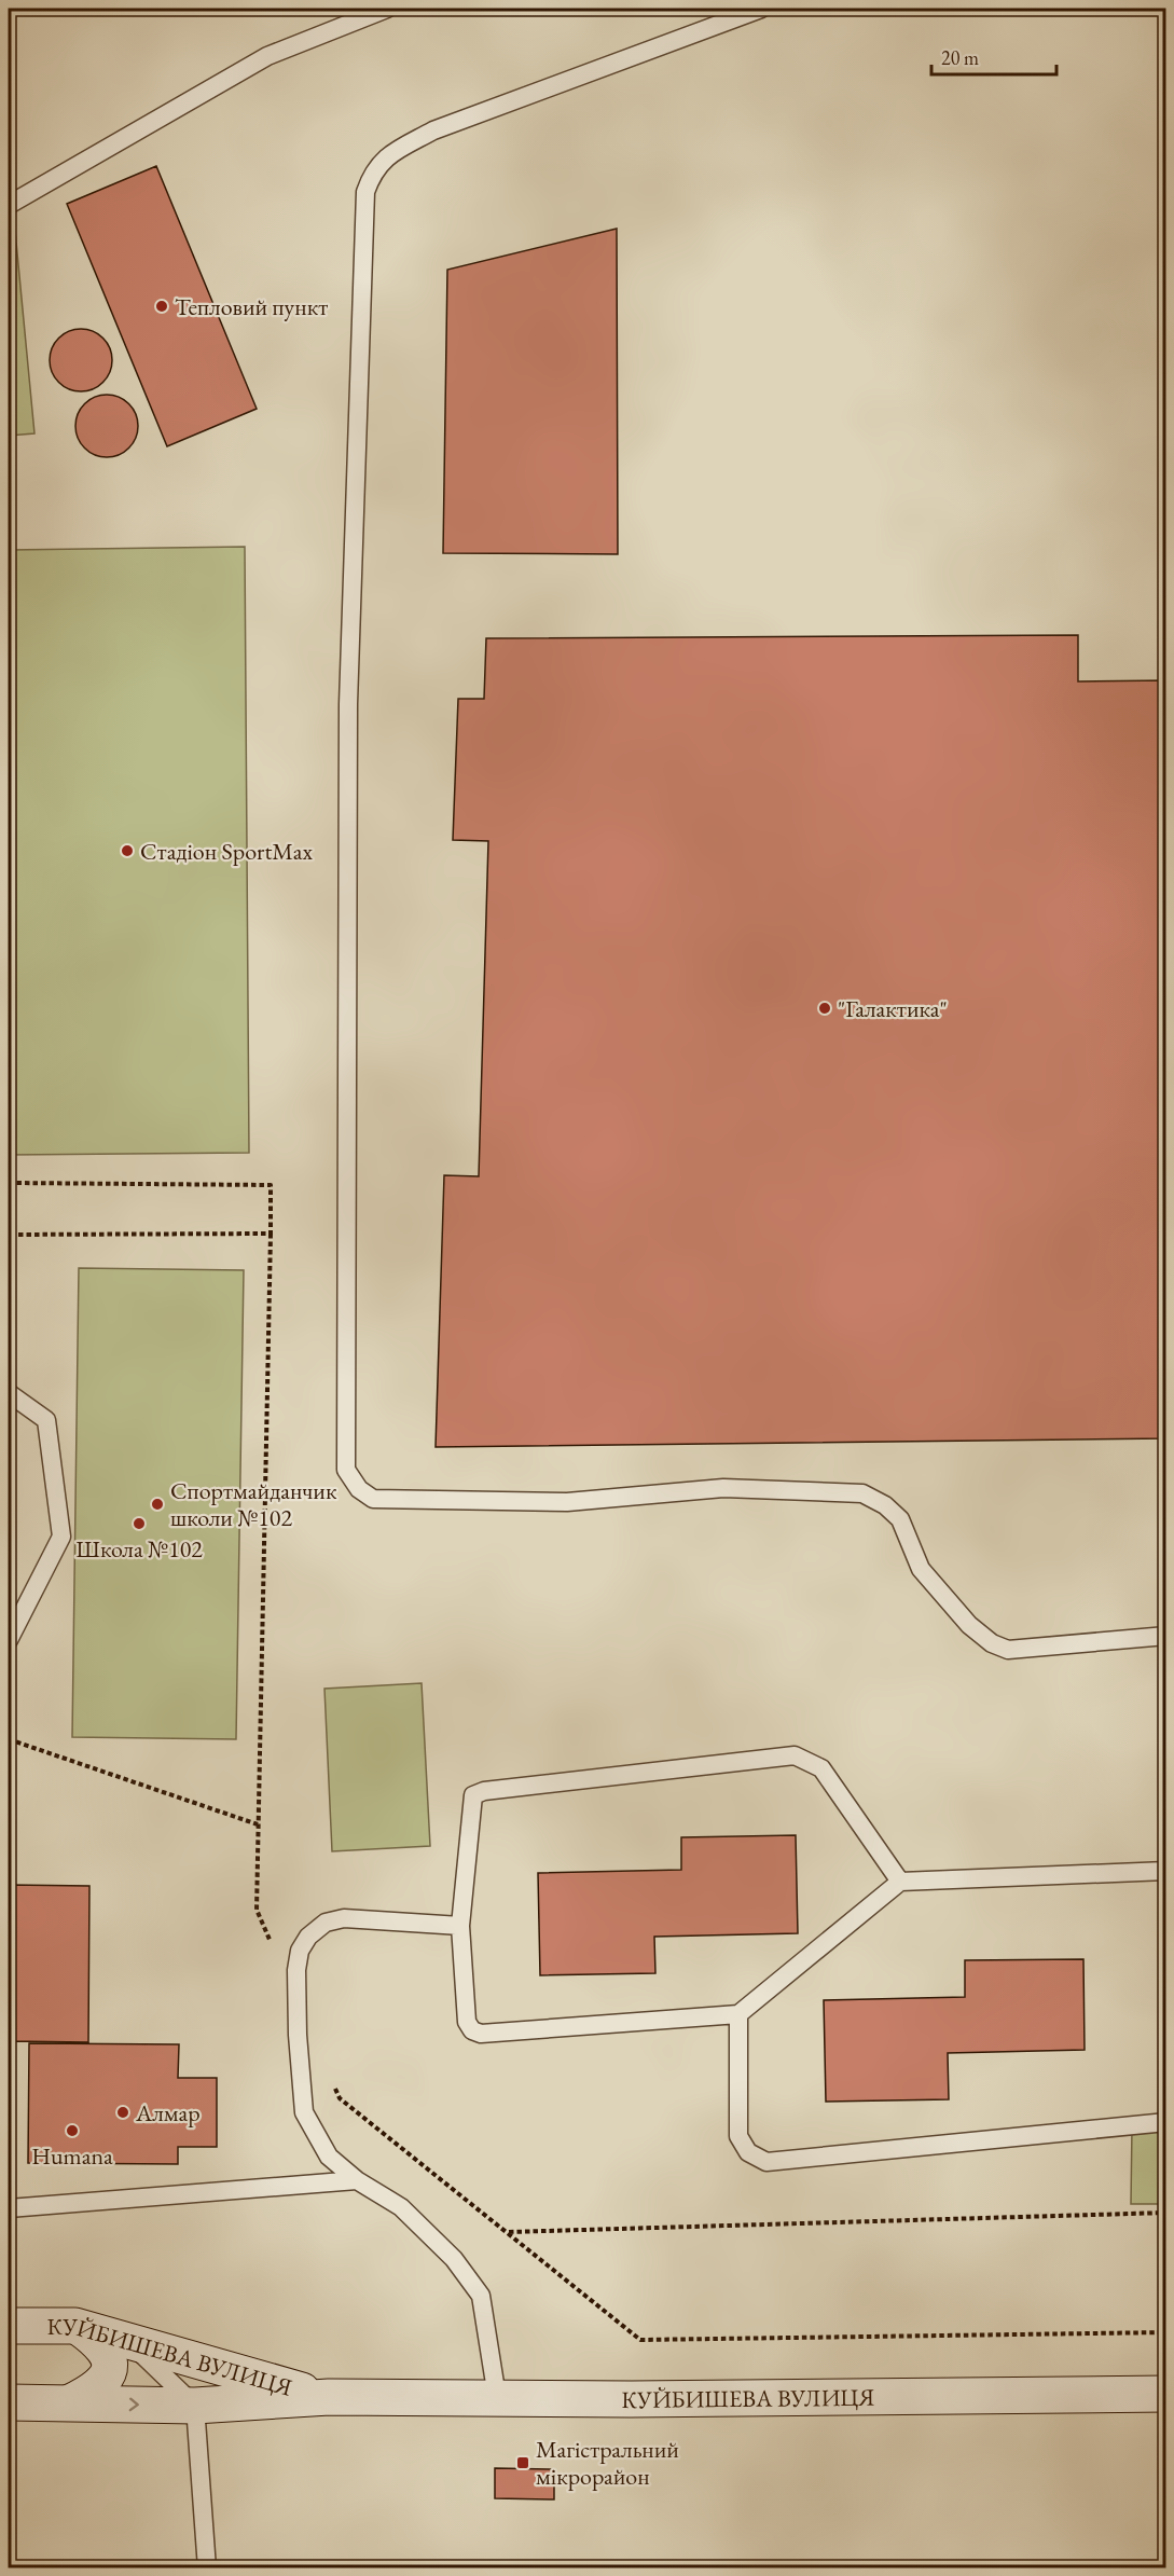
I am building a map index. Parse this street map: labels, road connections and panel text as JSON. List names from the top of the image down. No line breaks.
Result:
{"streets":{"main road":["КУЙБИШЕВА ВУЛИЦЯ"]},"places":{"other":["Тепловий пункт","Стадіон SportMax","\"Галактика\"","Спортмайданчик школи №102","Школа №102","Алмар","Humana"],"transit":["Магістральний мікрорайон"]},"scale_bar":"20 m"}
